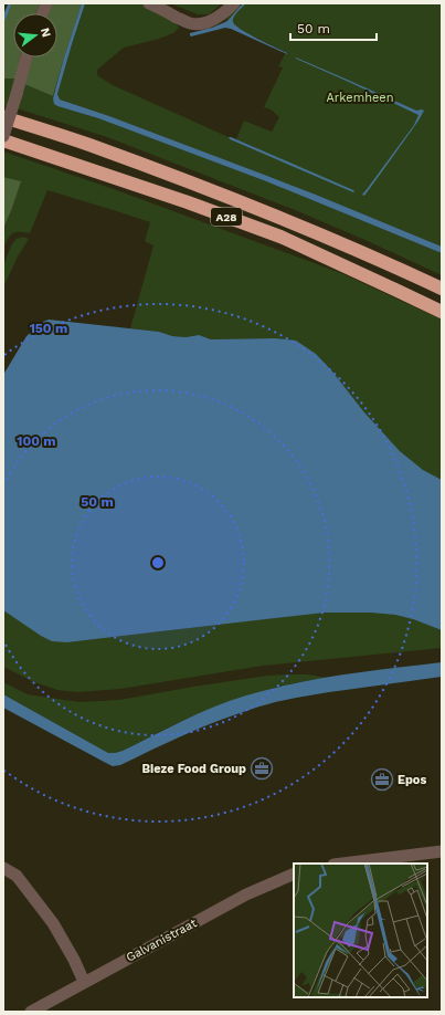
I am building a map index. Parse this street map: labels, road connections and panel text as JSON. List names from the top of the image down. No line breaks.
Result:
{"streets":{"highway":["A28"],"street":["Galvanistraat"]},"parks":["Arkemheen"],"places":{"office":["Bieze Food Group","Epos"]},"scale_bar":"50 m","north":"right","rings":["150 m","100 m","50 m"]}
